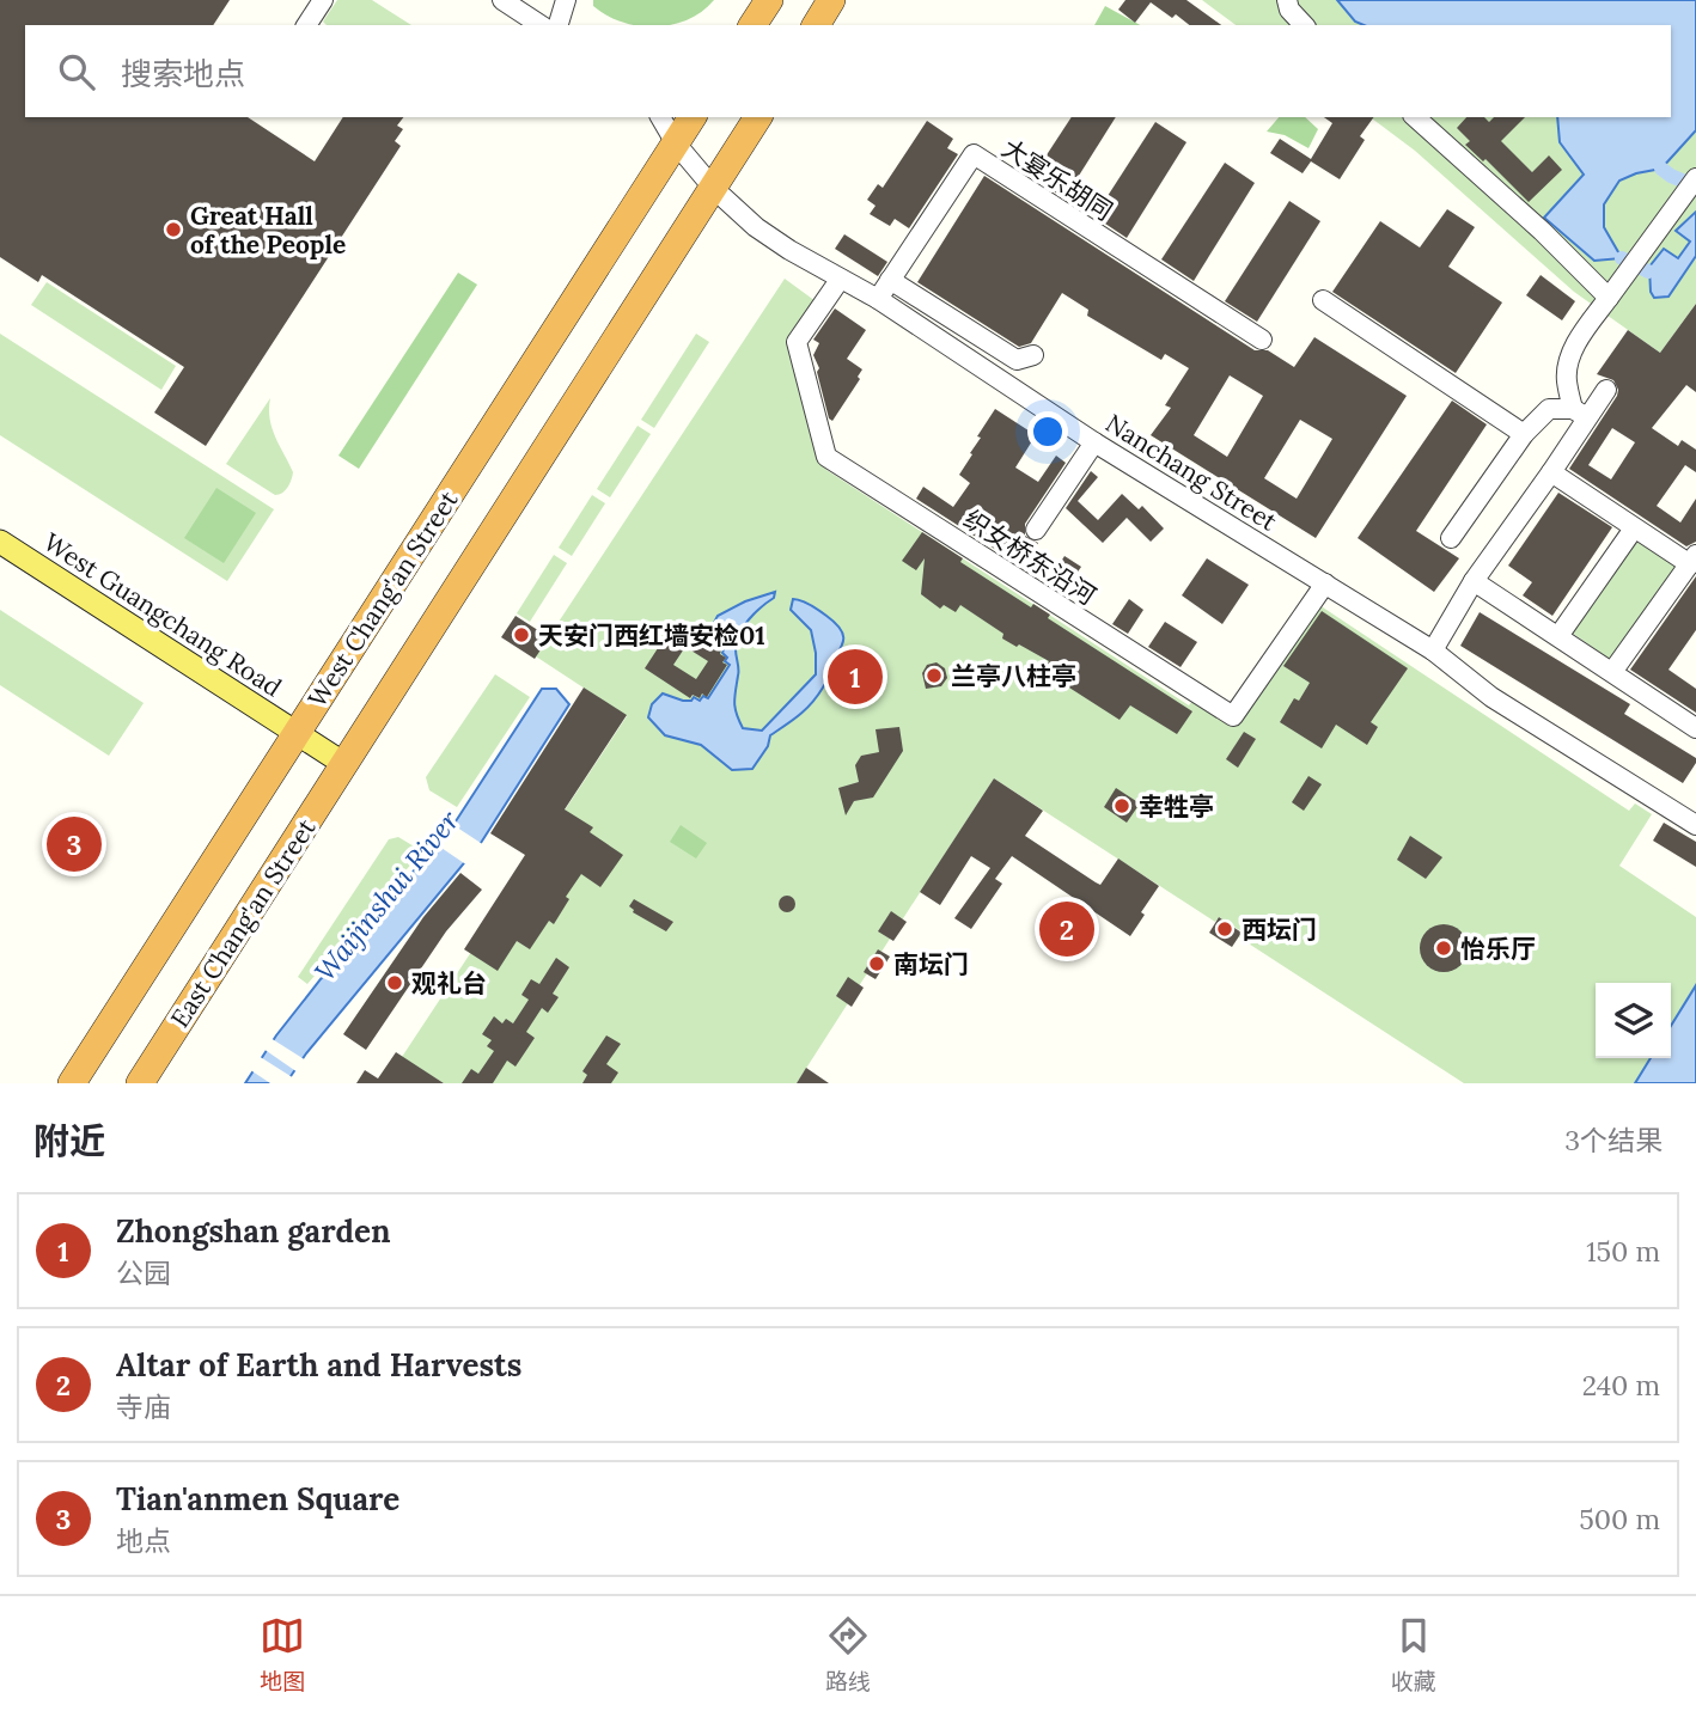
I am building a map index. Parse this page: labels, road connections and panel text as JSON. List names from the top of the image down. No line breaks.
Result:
{"streets":{"highway":["West Chang'an Street","East Chang'an Street"],"main road":["West Guangchang Road"],"street":["大宴乐胡同","Nanchang Street","织女桥东沿河"]},"crossings":[["大宴乐胡同","Nanchang Street"],["Nanchang Street","织女桥东沿河"],["Nanchang Street","West Chang'an Street"],["West Chang'an Street","West Guangchang Road"],["West Guangchang Road","East Chang'an Street"]],"water":["Waijinshui River"],"places":["Great Hall of the People","天安门西红墙安检01","兰亭八柱亭","幸牲亭","西坛门","怡乐厅","南坛门","观礼台"],"page":{"search":"搜索地点","pins":["1","3","2"],"heading":["附近","3个结果"],"list":[{"mark":"1","name":"Zhongshan garden","note":"公园","value":"150 m"},{"mark":"2","name":"Altar of Earth and Harvests","note":"寺庙","value":"240 m"},{"mark":"3","name":"Tian'anmen Square","note":"地点","value":"500 m"}],"nav":["地图","路线","收藏"]}}
